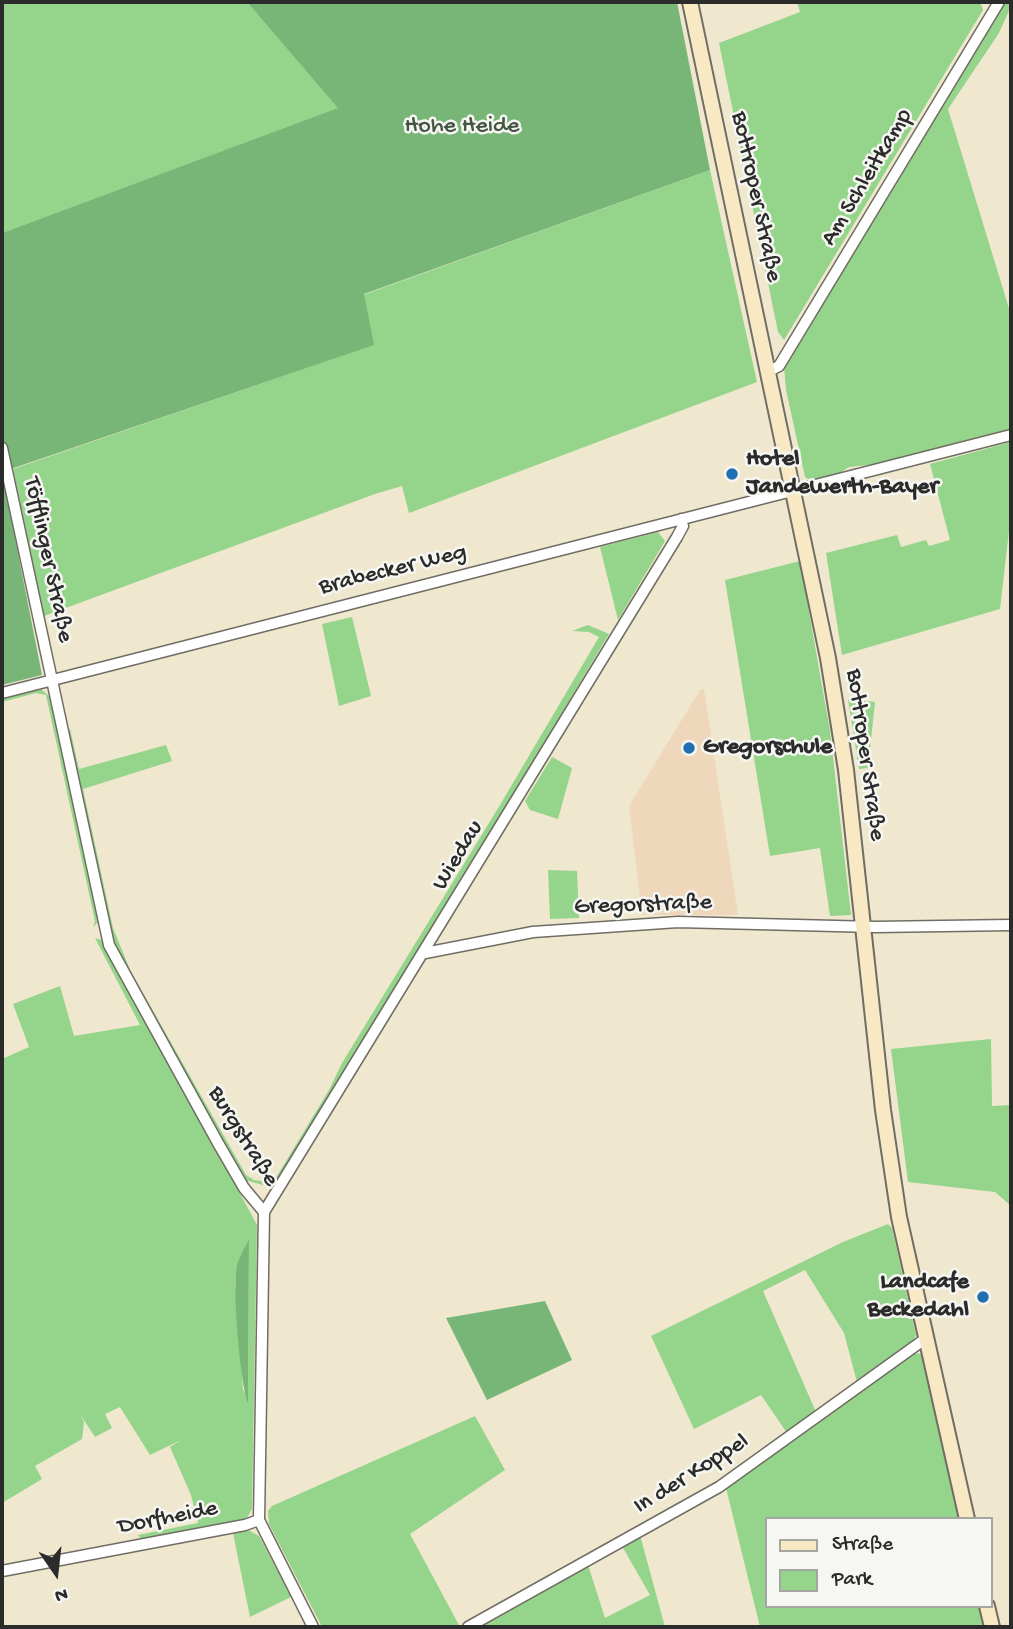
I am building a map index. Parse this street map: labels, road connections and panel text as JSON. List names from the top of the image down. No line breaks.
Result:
{"streets":{"main road":["Bottroper Straße"],"street":["Am Schleitkamp","Töfflinger Straße","Brabecker Weg","Wiedau","Gregorstraße","Burgstraße","In der Koppel","Dorfheide"]},"crossings":[["Am Schleitkamp","Bottroper Straße"],["Bottroper Straße","Brabecker Weg"],["Bottroper Straße","Gregorstraße"],["Bottroper Straße","In der Koppel"],["Töfflinger Straße","Brabecker Weg"],["Töfflinger Straße","Burgstraße"],["Brabecker Weg","Wiedau"],["Brabecker Weg","Burgstraße"],["Wiedau","Gregorstraße"],["Wiedau","Burgstraße"],["Burgstraße","Dorfheide"]],"parks":["Hohe Heide"],"places":["Hotel Jandewerth-Bayer","Gregorschule","Landcafe Beckedahl"],"legend":["Straße","Park"],"north":"bottom"}
